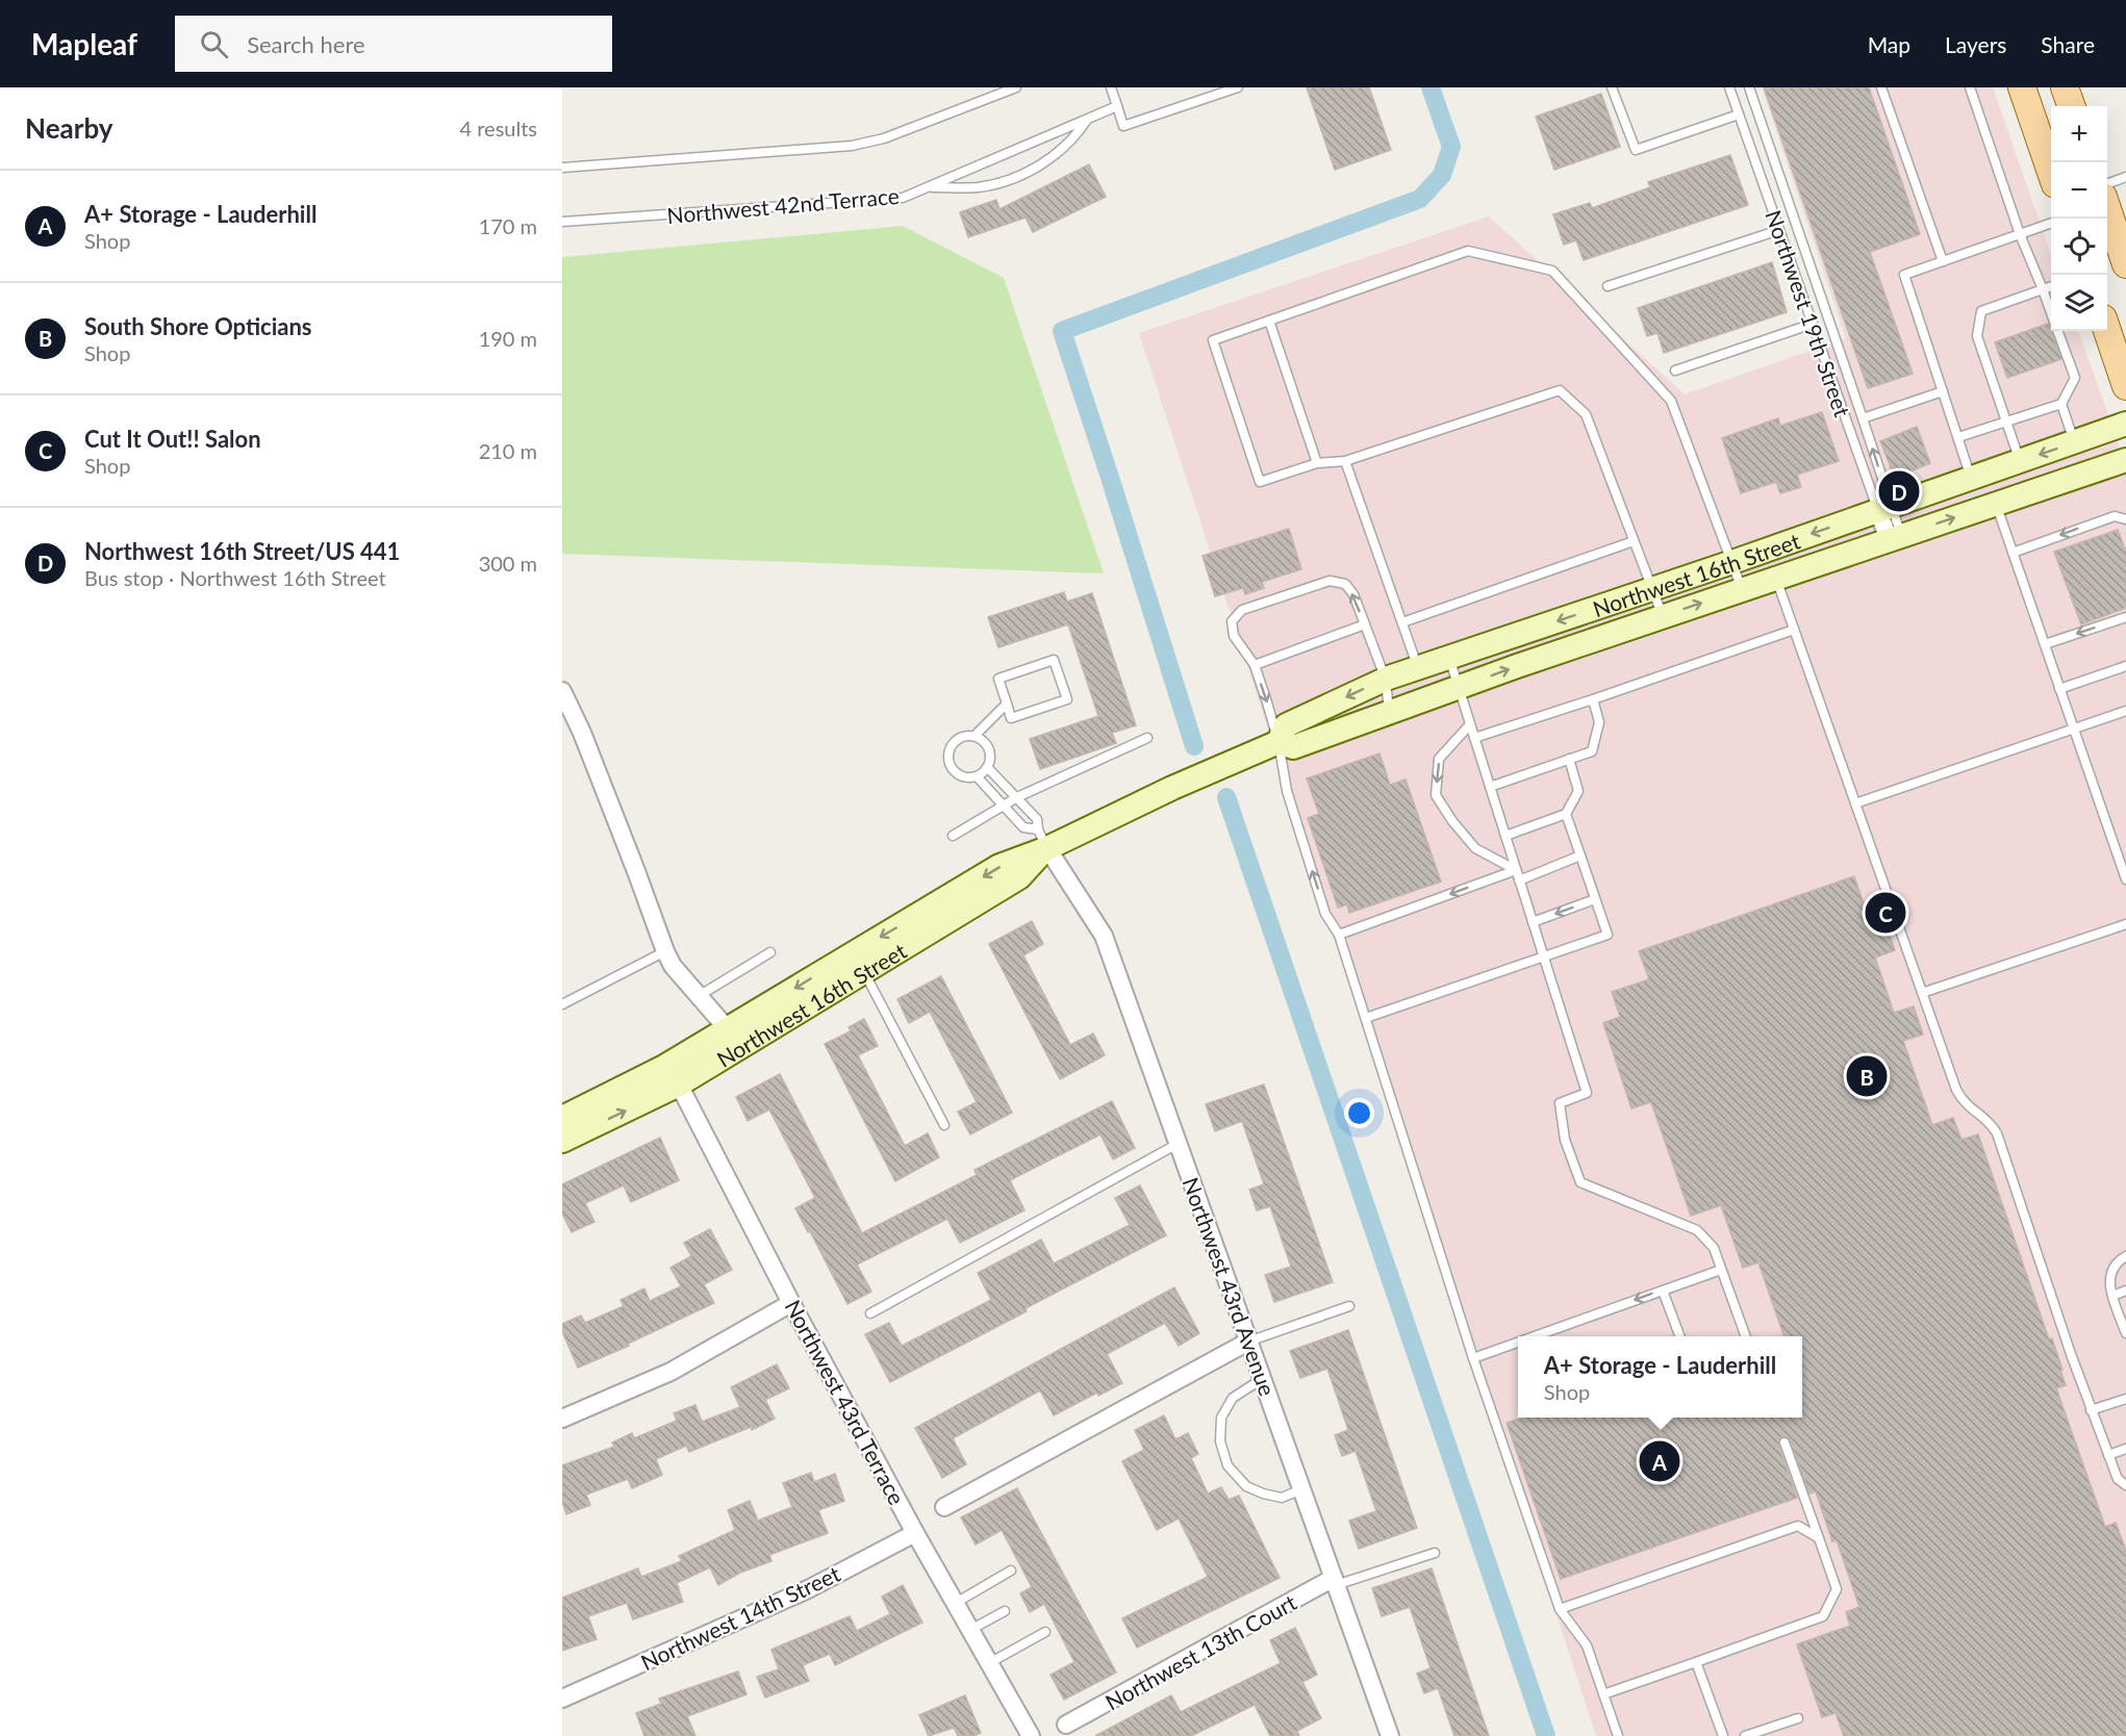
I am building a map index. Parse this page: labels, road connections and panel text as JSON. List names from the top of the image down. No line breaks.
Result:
{"streets":{"street":["Northwest 19th Street","Northwest 16th Street","Northwest 43rd Avenue","Northwest 43rd Terrace","Northwest 14th Street","Northwest 13th Court"],"lane":["Northwest 42nd Terrace"]},"crossings":[["Northwest 19th Street","Northwest 16th Street"],["Northwest 16th Street","Northwest 43rd Avenue"],["Northwest 16th Street","Northwest 43rd Terrace"],["Northwest 43rd Avenue","Northwest 13th Court"],["Northwest 43rd Terrace","Northwest 14th Street"]],"page":{"header":"Mapleaf","search":"Search here","nav":["Map","Layers","Share"],"heading":["Nearby","4 results"],"map_buttons":["+","−"],"list":[{"mark":"A","name":"A+ Storage - Lauderhill","note":"Shop","value":"170 m"},{"mark":"B","name":"South Shore Opticians","note":"Shop","value":"190 m"},{"mark":"C","name":"Cut It Out!! Salon","note":"Shop","value":"210 m"},{"mark":"D","name":"Northwest 16th Street/US 441","note":"Bus stop · Northwest 16th Street","value":"300 m"}],"pins":["D","C","B","A"],"popup":["A+ Storage - Lauderhill","Shop"]}}
